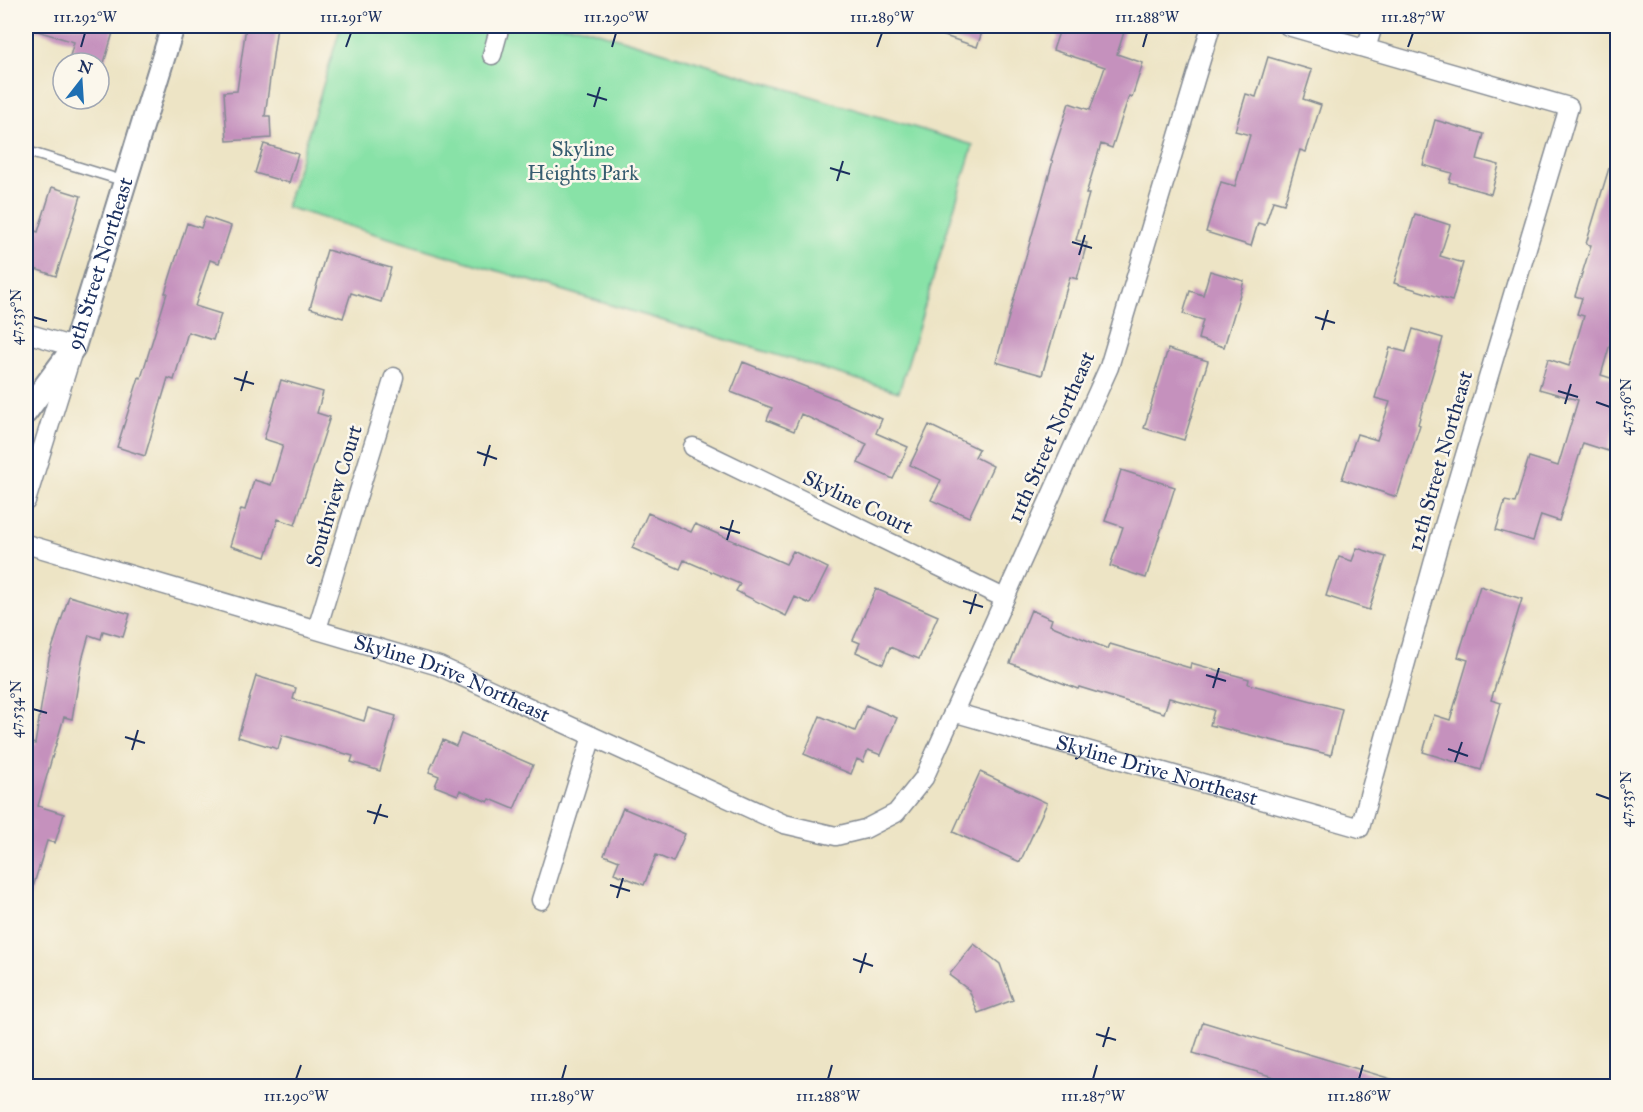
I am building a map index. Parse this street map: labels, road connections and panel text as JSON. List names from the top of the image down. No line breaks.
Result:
{"streets":{"street":["9th Street Northeast","11th Street Northeast","12th Street Northeast","Southview Court","Skyline Court","Skyline Drive Northeast"]},"crossings":[["11th Street Northeast","Skyline Court"],["11th Street Northeast","Skyline Drive Northeast"],["12th Street Northeast","Skyline Drive Northeast"],["Southview Court","Skyline Drive Northeast"]],"parks":["Skyline Heights Park"],"north":"top","coordinates":["111.292°W","111.291°W","111.290°W","111.289°W","111.288°W","111.287°W","47.535°N","47.536°N","47.534°N","111.286°W"]}
